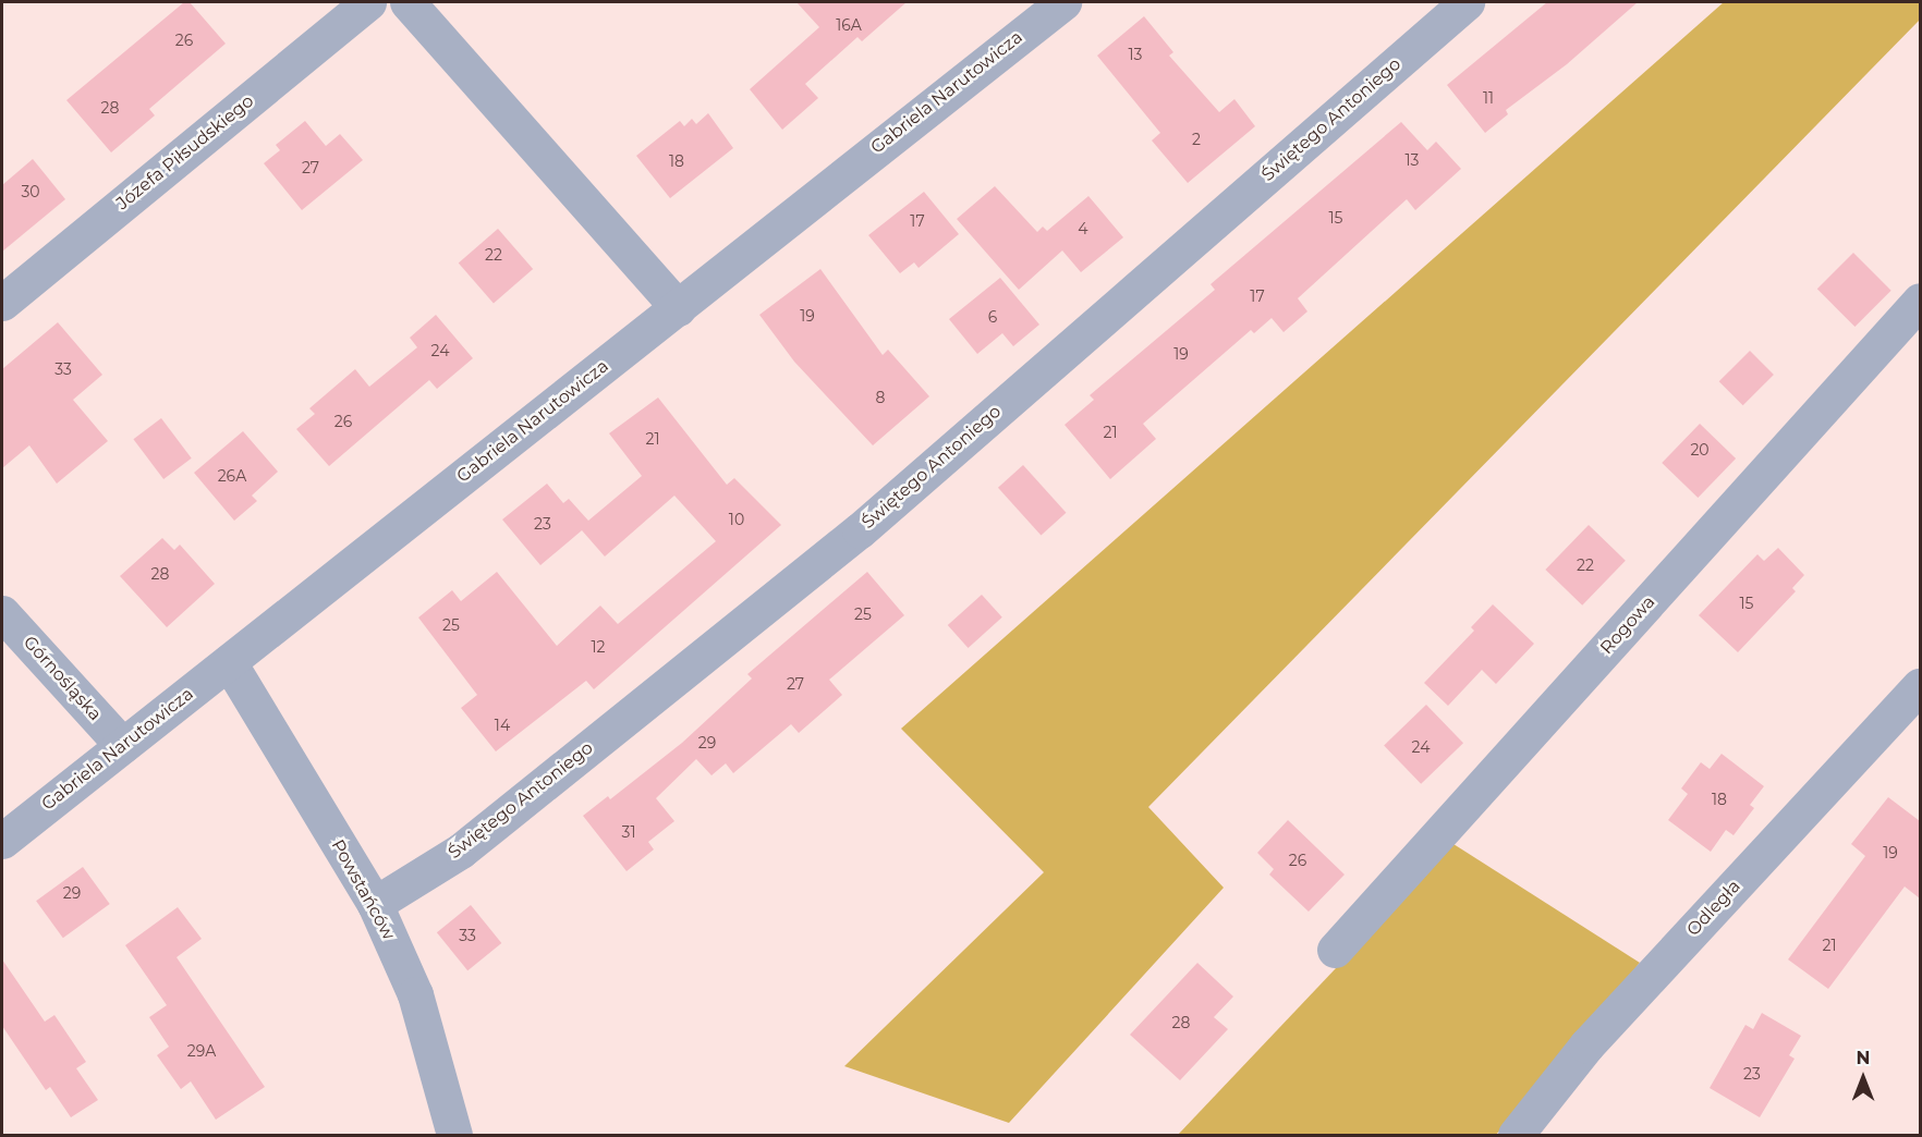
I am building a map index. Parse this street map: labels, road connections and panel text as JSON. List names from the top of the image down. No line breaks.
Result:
{"streets":{"street":["Gabriela Narutowicza","Świętego Antoniego","Józefa Piłsudskiego","Rogowa","Górnośląska","Powstańców","Odległa"]},"crossings":[["Gabriela Narutowicza","Górnośląska"],["Gabriela Narutowicza","Powstańców"],["Świętego Antoniego","Powstańców"]],"house_numbers":["16A","26","13","11","28","2","13","18","27","30","15","17","4","22","17","19","6","24","19","33","8","26","21","21","20","26A","10","23","22","28","15","25","25","12","27","14","29","24","18","31","19","26","29","33","21","28","29A","23"],"north":"top"}
